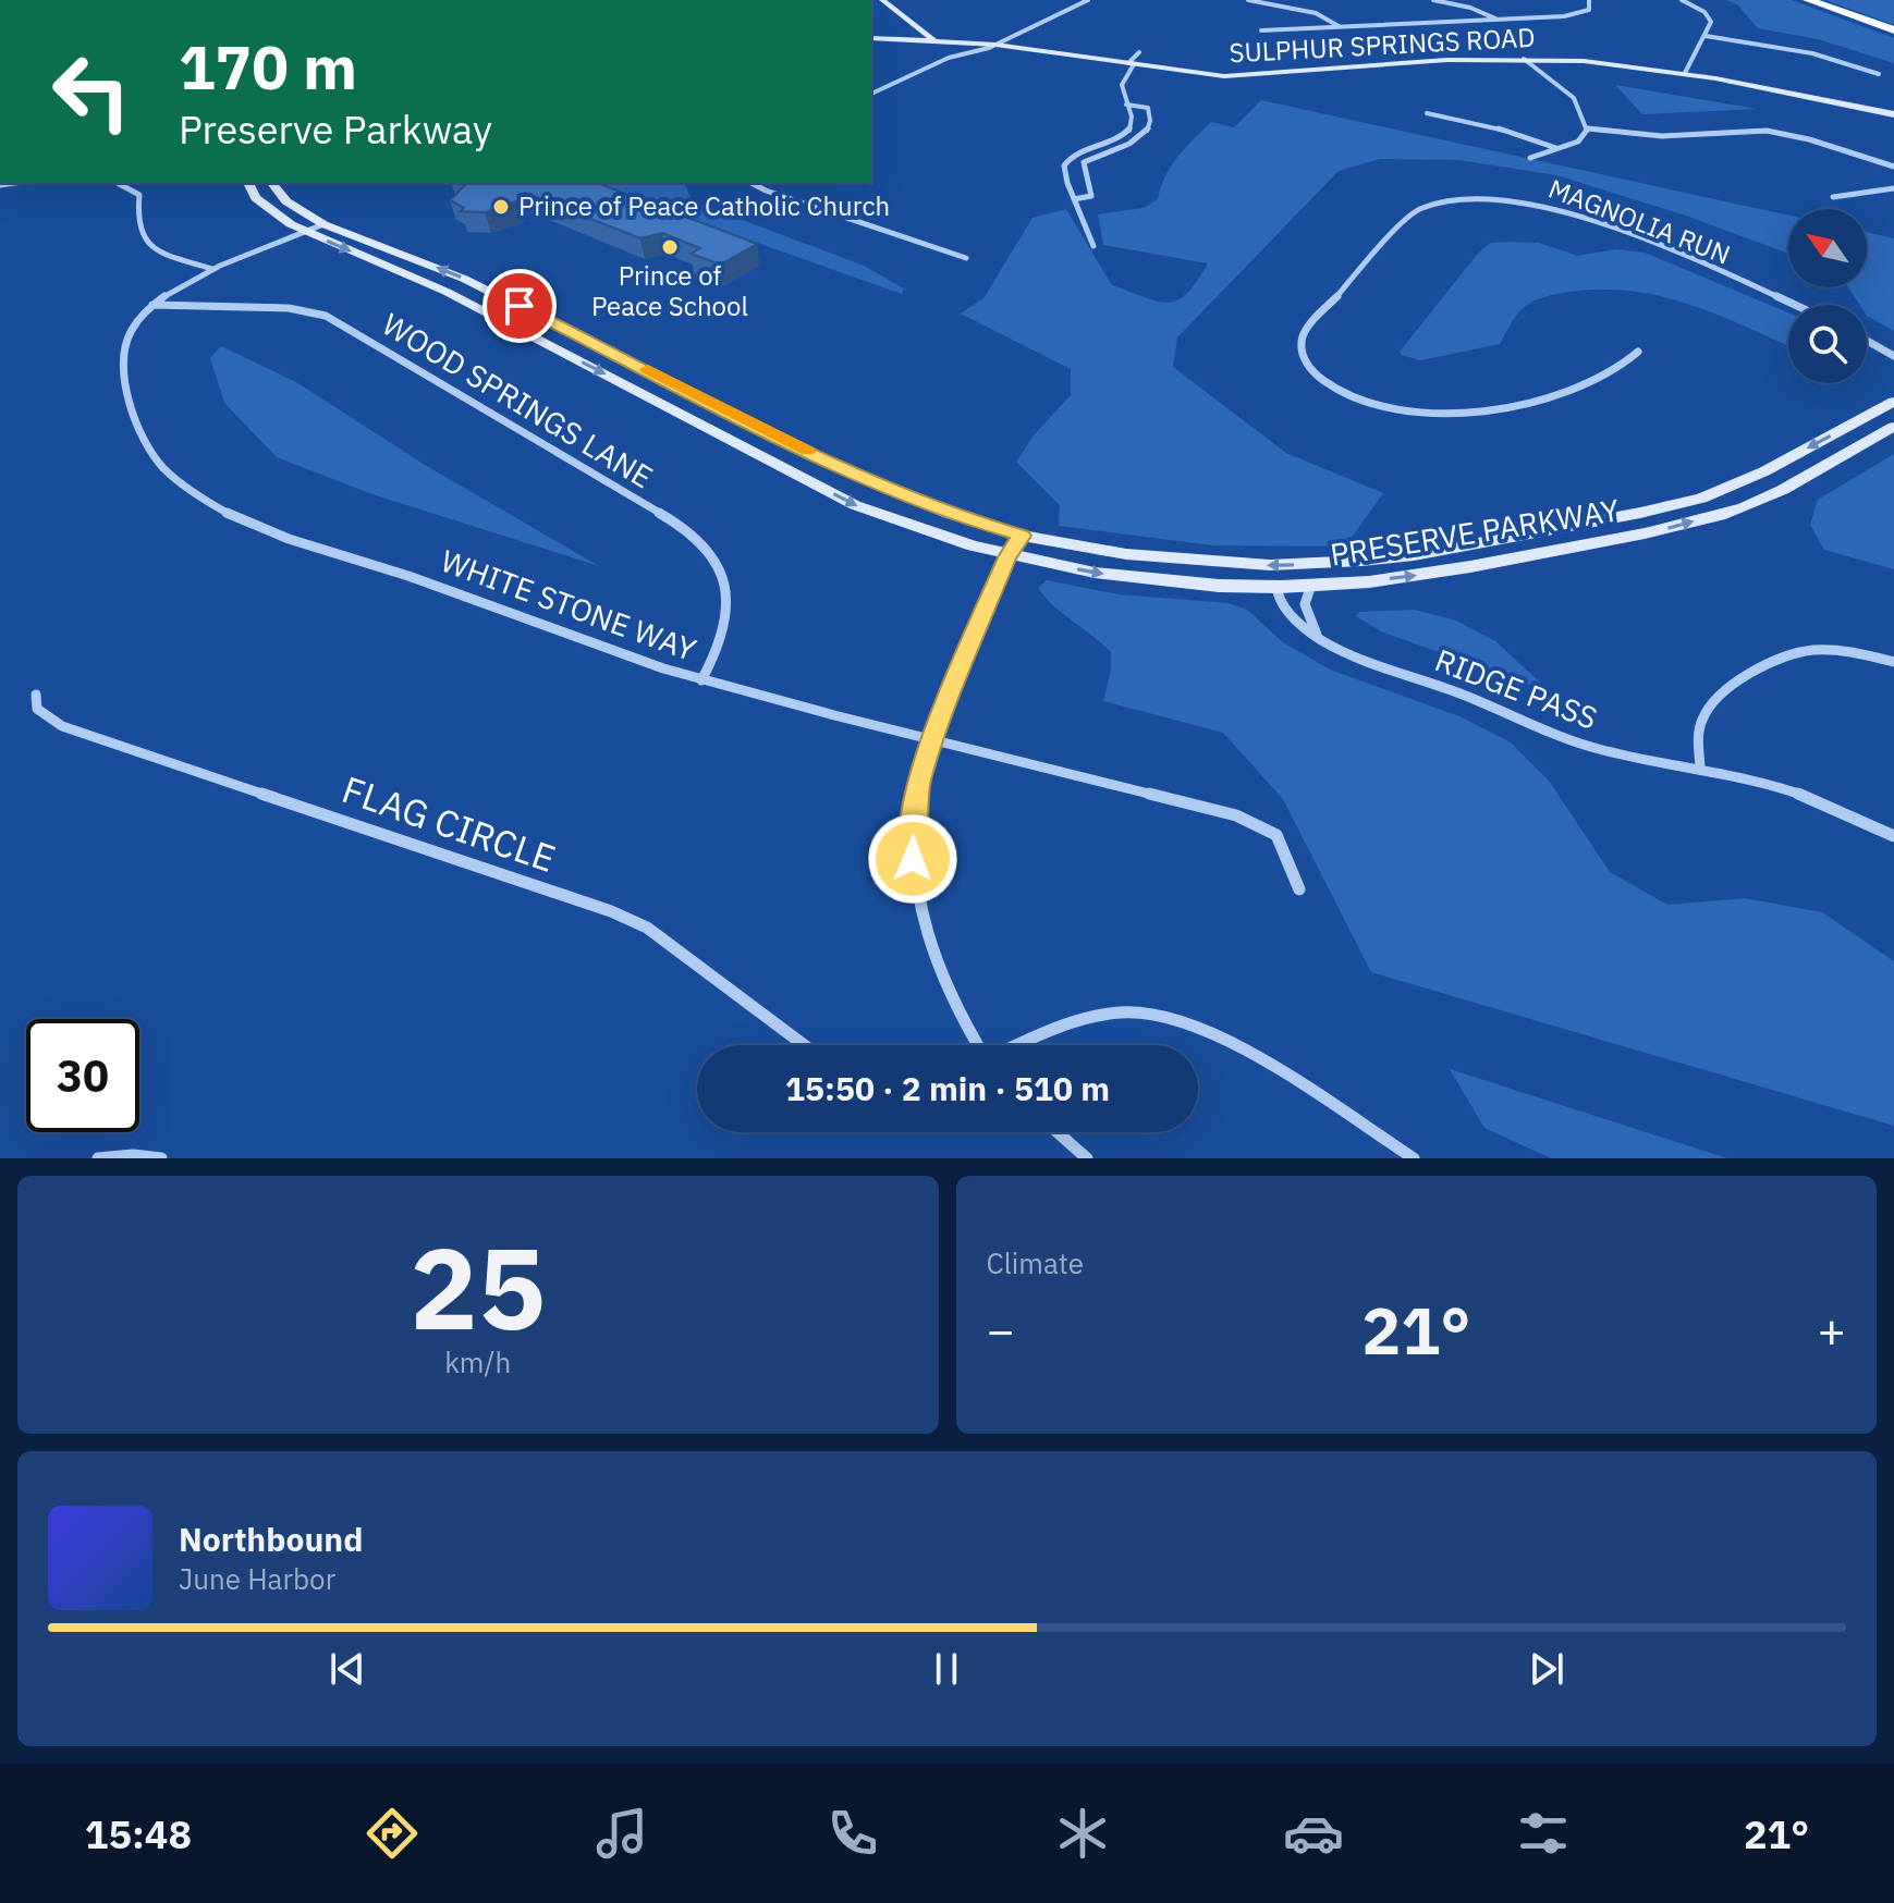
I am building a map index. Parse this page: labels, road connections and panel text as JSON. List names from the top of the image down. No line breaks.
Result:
{"streets":{"street":["SULPHUR SPRINGS ROAD","MAGNOLIA RUN","WOOD SPRINGS LANE","PRESERVE PARKWAY","WHITE STONE WAY","RIDGE PASS","FLAG CIRCLE"]},"crossings":[["WOOD SPRINGS LANE","WHITE STONE WAY"],["PRESERVE PARKWAY","WHITE STONE WAY"],["PRESERVE PARKWAY","RIDGE PASS"]],"places":["Prince of Peace Catholic Church","Prince of Peace School"],"north":"top left","page":{"turn":["170 m","Preserve Parkway"],"limit":"30","trip":"15:50 · 2 min · 510 m","tile":[["25","km/h"],"Climate"],"heat":["−","21°","+"],"song":["Northbound","June Harbor"],"tabs":["15:48","21°"]}}
